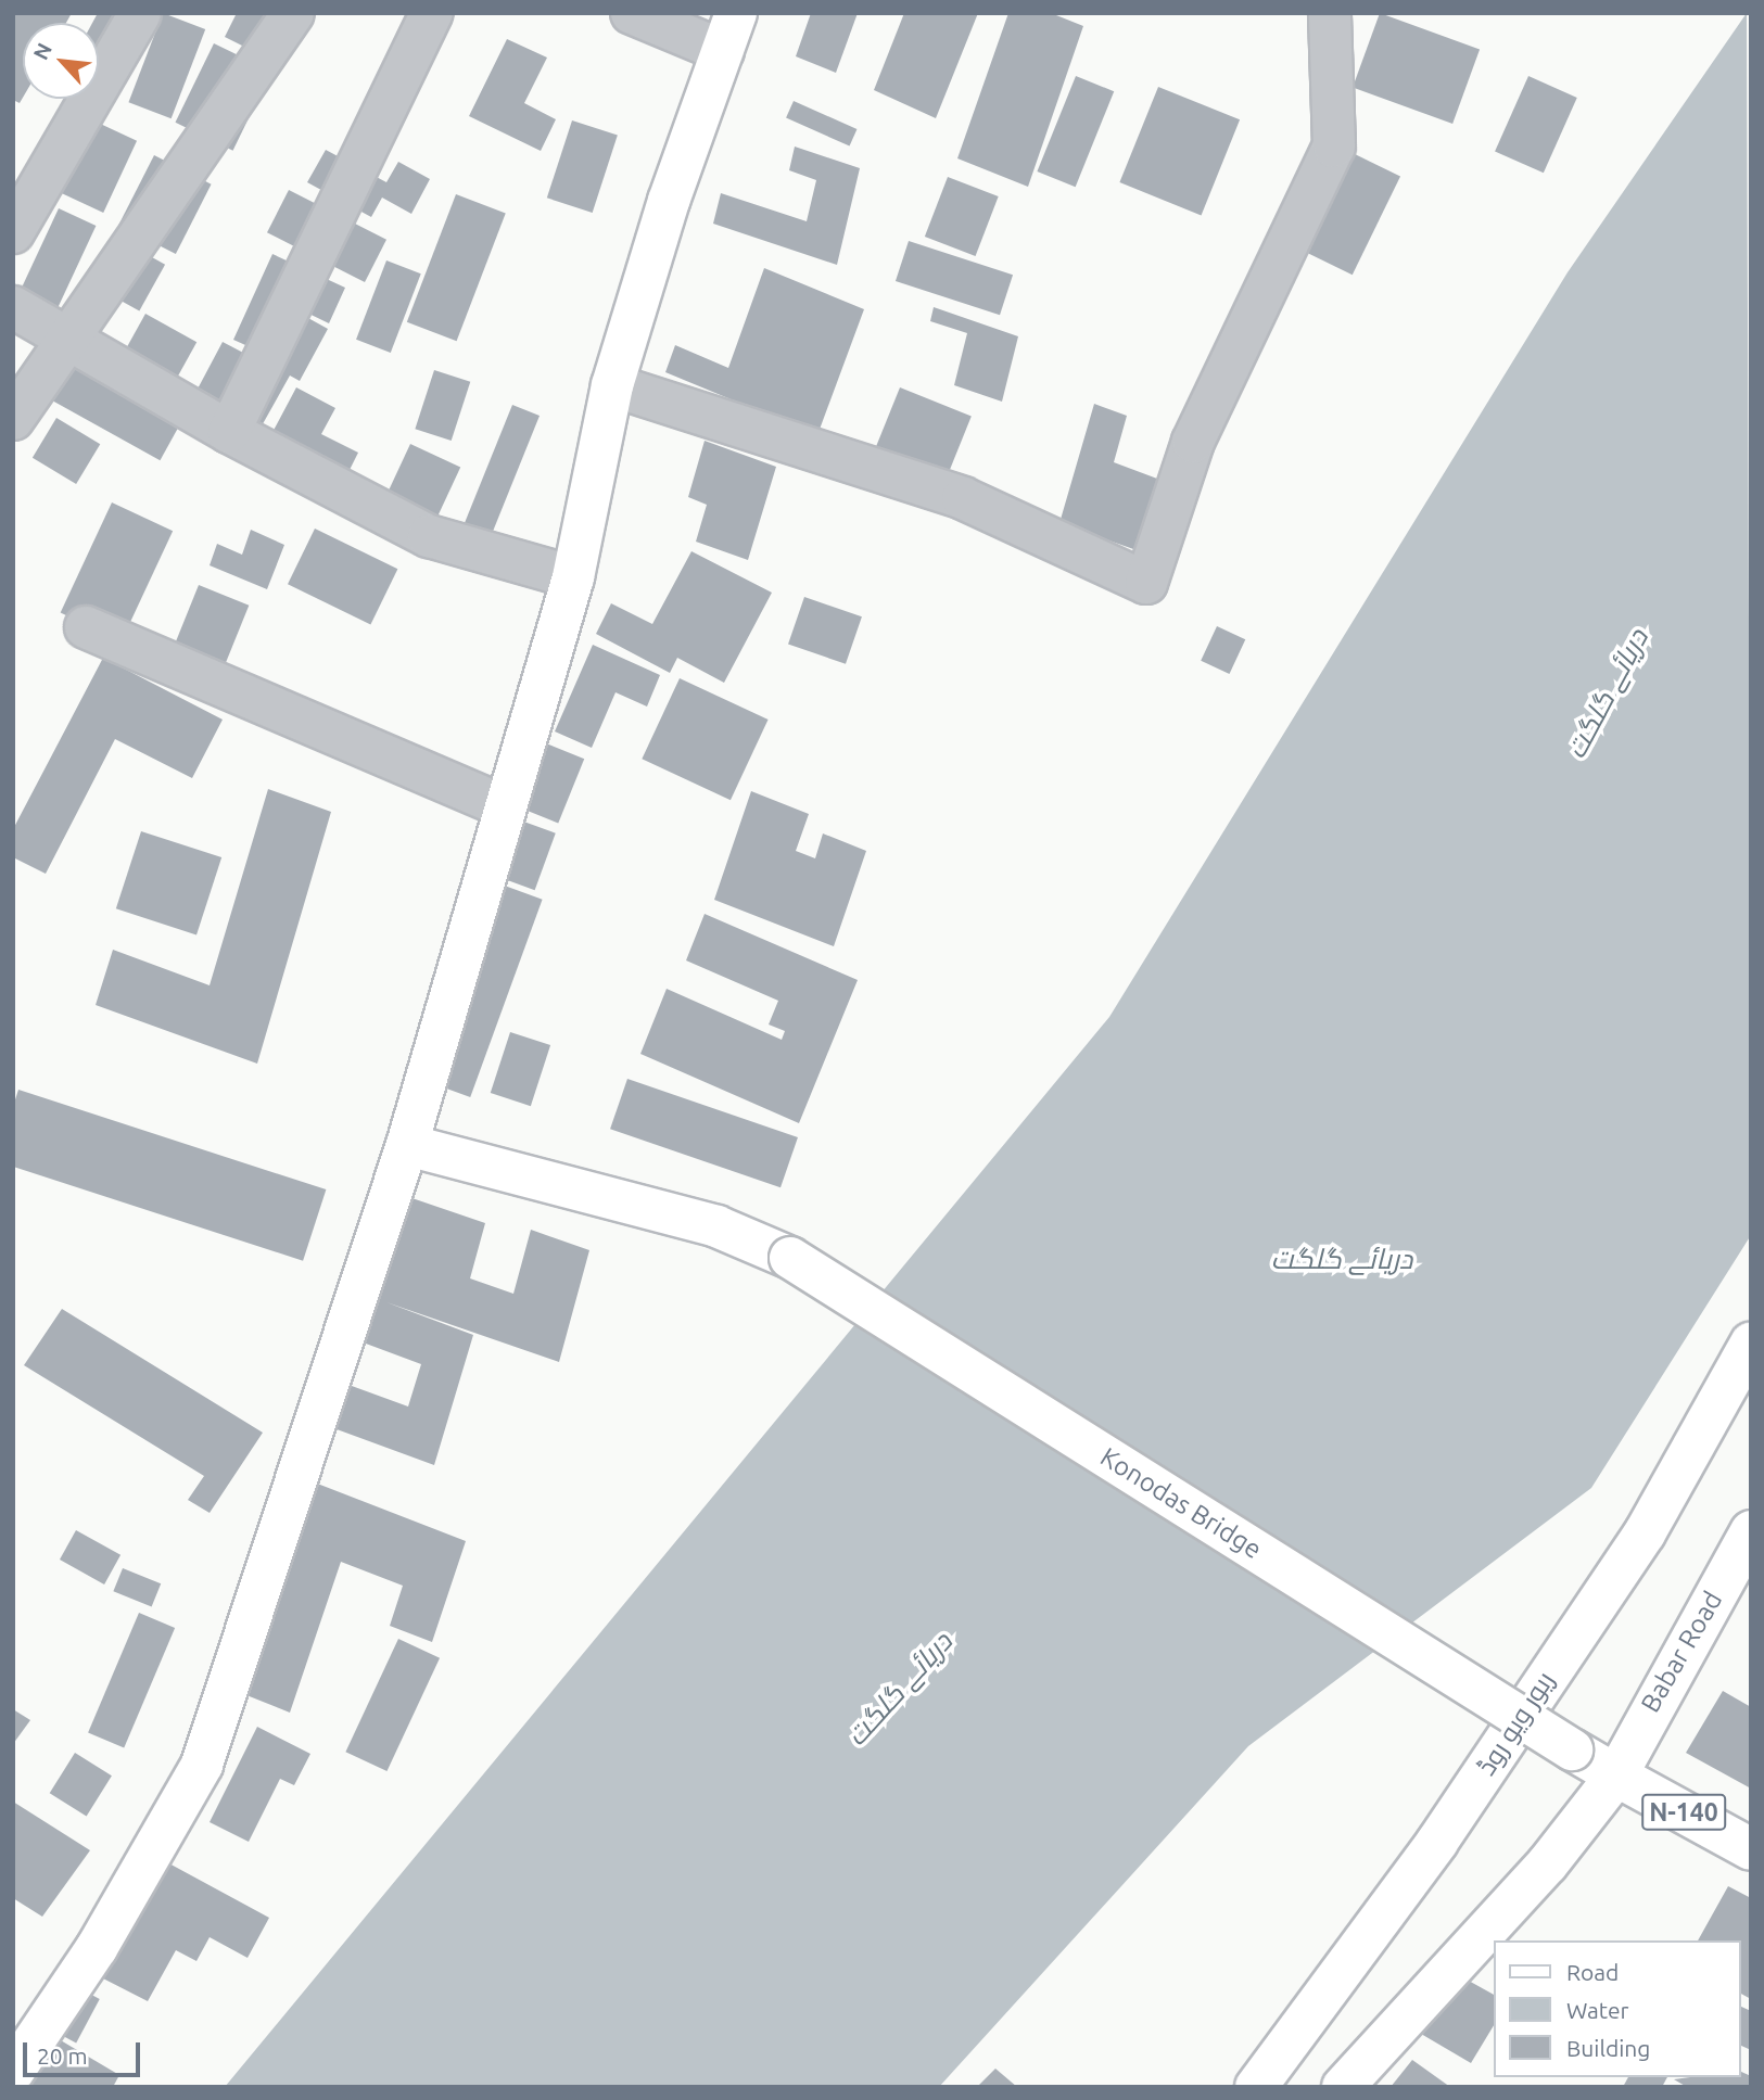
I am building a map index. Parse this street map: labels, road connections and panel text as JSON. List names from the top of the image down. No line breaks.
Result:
{"streets":{"main road":["Konodas Bridge","Babar Road","ریور ویو روڈ","N-140"]},"crossings":[["Konodas Bridge","Babar Road"],["Konodas Bridge","N-140"],["Babar Road","N-140"]],"water":["دریائے گلگت"],"legend":["Road","Water","Building"],"scale_bar":"20 m","north":"top left"}
